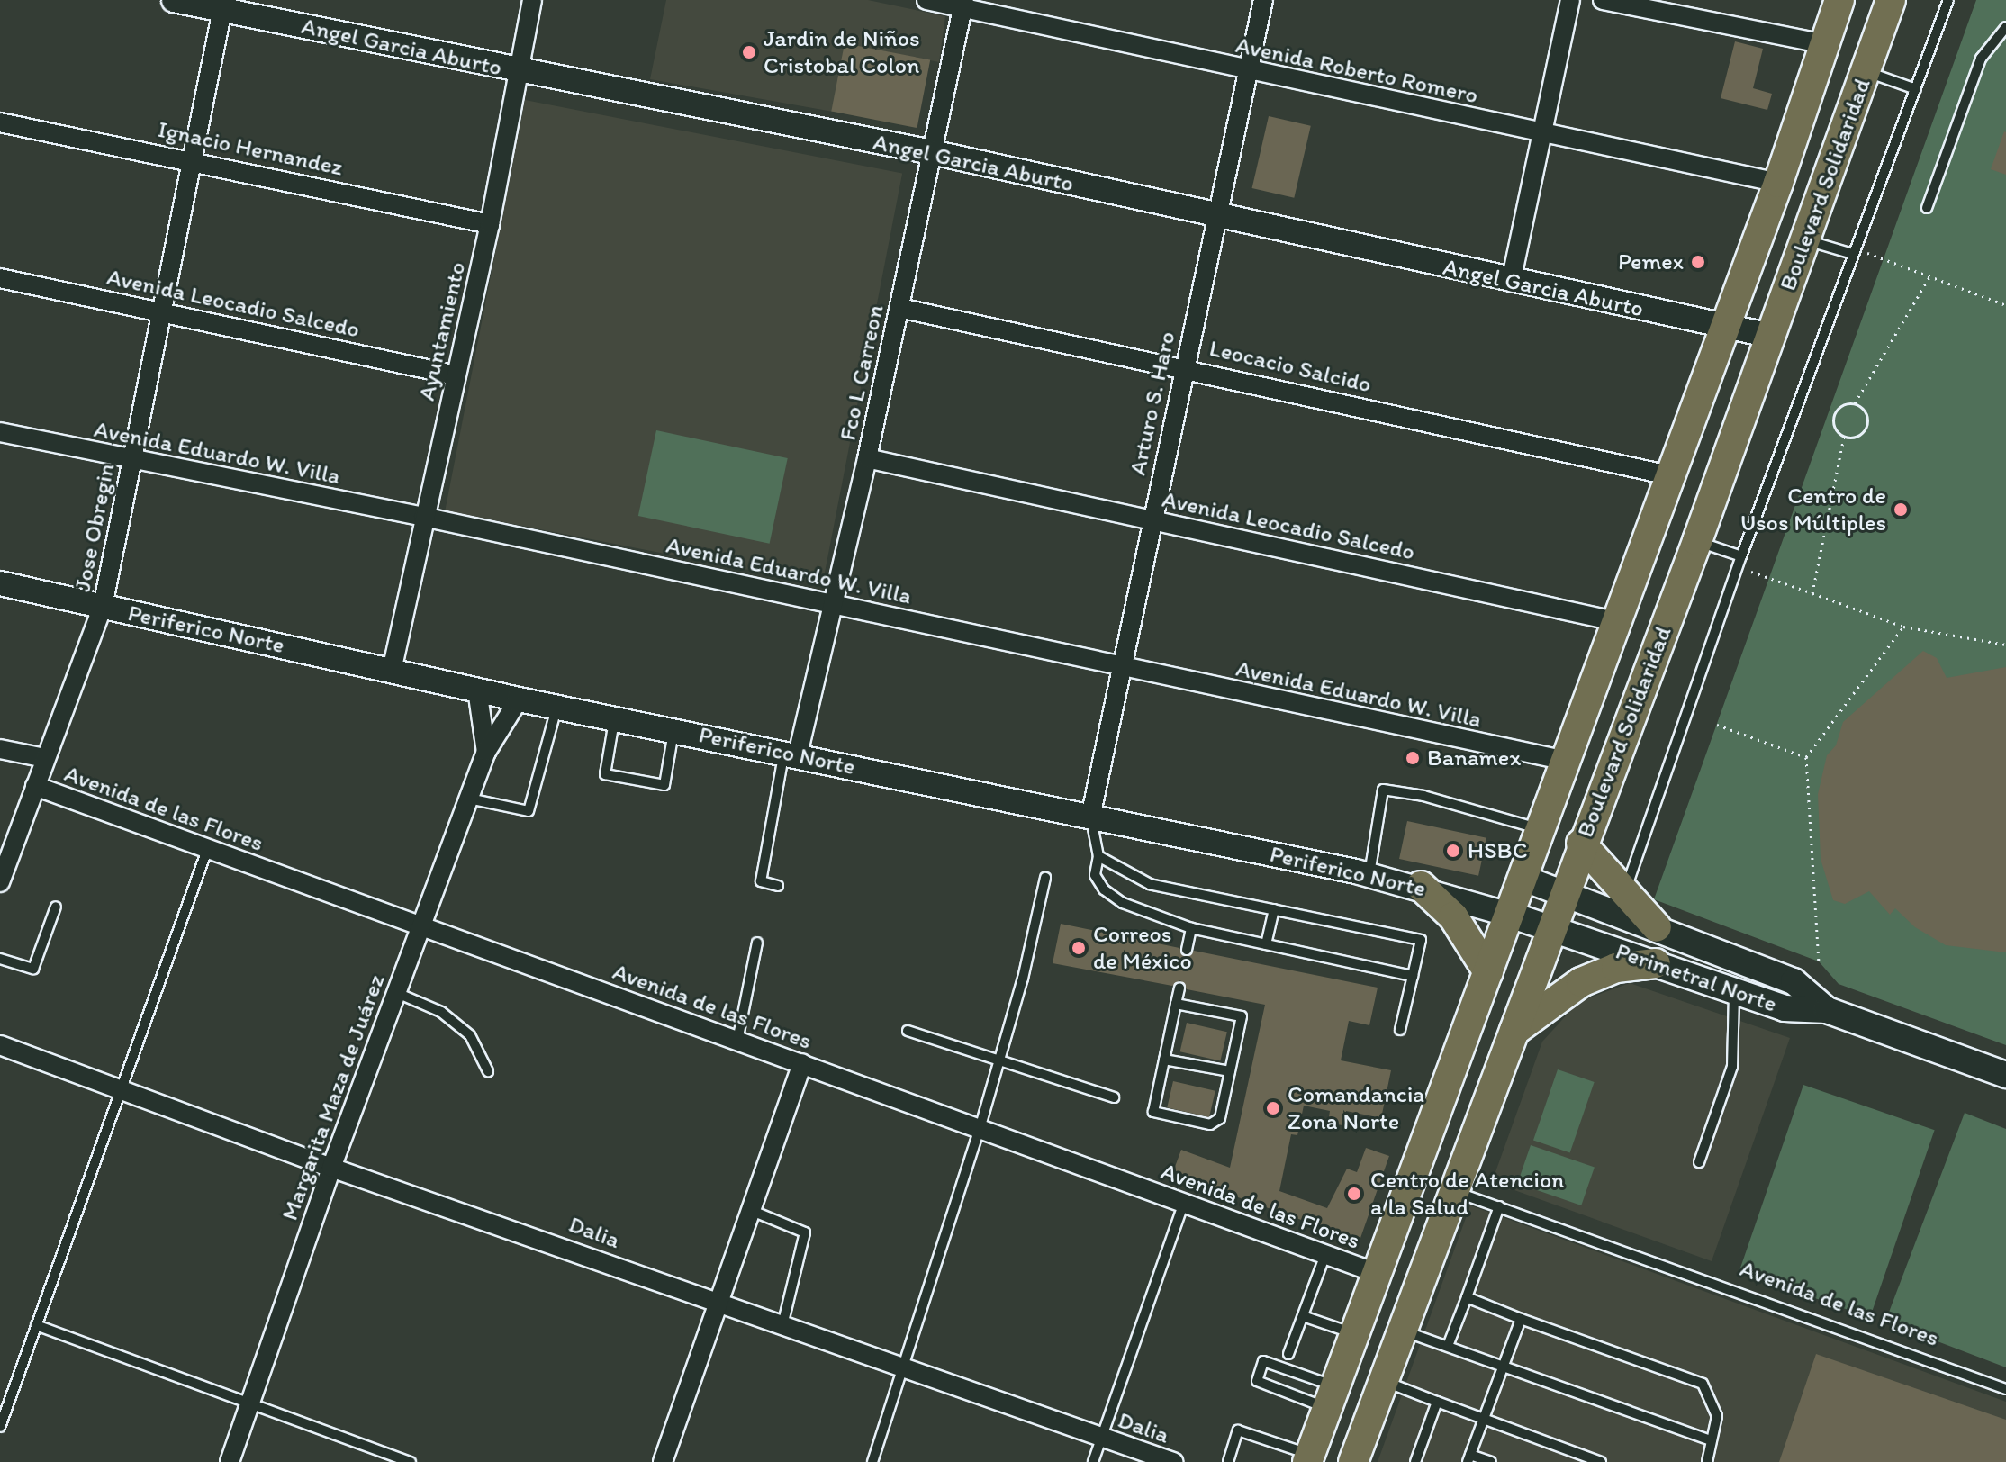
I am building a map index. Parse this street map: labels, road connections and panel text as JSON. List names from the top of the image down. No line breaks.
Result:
{"streets":{"main road":["Boulevard Solidaridad","Periferico Norte","Perimetral Norte"],"street":["Angel Garcia Aburto","Avenida Roberto Romero","Ignacio Hernandez","Avenida Leocadio Salcedo","Ayuntamiento","Leocacio Salcido","Fco L Carreon","Arturo S. Haro","Avenida Eduardo W. Villa","Jose Obregin","Avenida de las Flores","Margarita Maza de Juárez","Dalia"]},"crossings":[["Angel Garcia Aburto","Boulevard Solidaridad"],["Angel Garcia Aburto","Ayuntamiento"],["Angel Garcia Aburto","Fco L Carreon"],["Angel Garcia Aburto","Arturo S. Haro"],["Angel Garcia Aburto","Jose Obregin"],["Avenida Roberto Romero","Boulevard Solidaridad"],["Avenida Roberto Romero","Fco L Carreon"],["Avenida Roberto Romero","Arturo S. Haro"],["Ignacio Hernandez","Ayuntamiento"],["Ignacio Hernandez","Jose Obregin"],["Boulevard Solidaridad","Avenida Leocadio Salcedo"],["Boulevard Solidaridad","Leocacio Salcido"],["Boulevard Solidaridad","Avenida Eduardo W. Villa"],["Boulevard Solidaridad","Periferico Norte"],["Boulevard Solidaridad","Avenida de las Flores"],["Boulevard Solidaridad","Perimetral Norte"],["Avenida Leocadio Salcedo","Ayuntamiento"],["Avenida Leocadio Salcedo","Fco L Carreon"],["Avenida Leocadio Salcedo","Arturo S. Haro"],["Avenida Leocadio Salcedo","Jose Obregin"],["Ayuntamiento","Avenida Eduardo W. Villa"],["Ayuntamiento","Periferico Norte"],["Leocacio Salcido","Fco L Carreon"],["Leocacio Salcido","Arturo S. Haro"],["Fco L Carreon","Avenida Eduardo W. Villa"],["Fco L Carreon","Periferico Norte"],["Arturo S. Haro","Avenida Eduardo W. Villa"],["Arturo S. Haro","Periferico Norte"],["Avenida Eduardo W. Villa","Jose Obregin"],["Jose Obregin","Periferico Norte"],["Jose Obregin","Avenida de las Flores"],["Periferico Norte","Perimetral Norte"],["Periferico Norte","Margarita Maza de Juárez"],["Avenida de las Flores","Margarita Maza de Juárez"],["Margarita Maza de Juárez","Dalia"]],"places":["Jardin de Niños Cristobal Colon","Pemex","Centro de Usos Múltiples","Banamex","HSBC","Correos de México","Comandancia Zona Norte","Centro de Atencion a la Salud"]}
